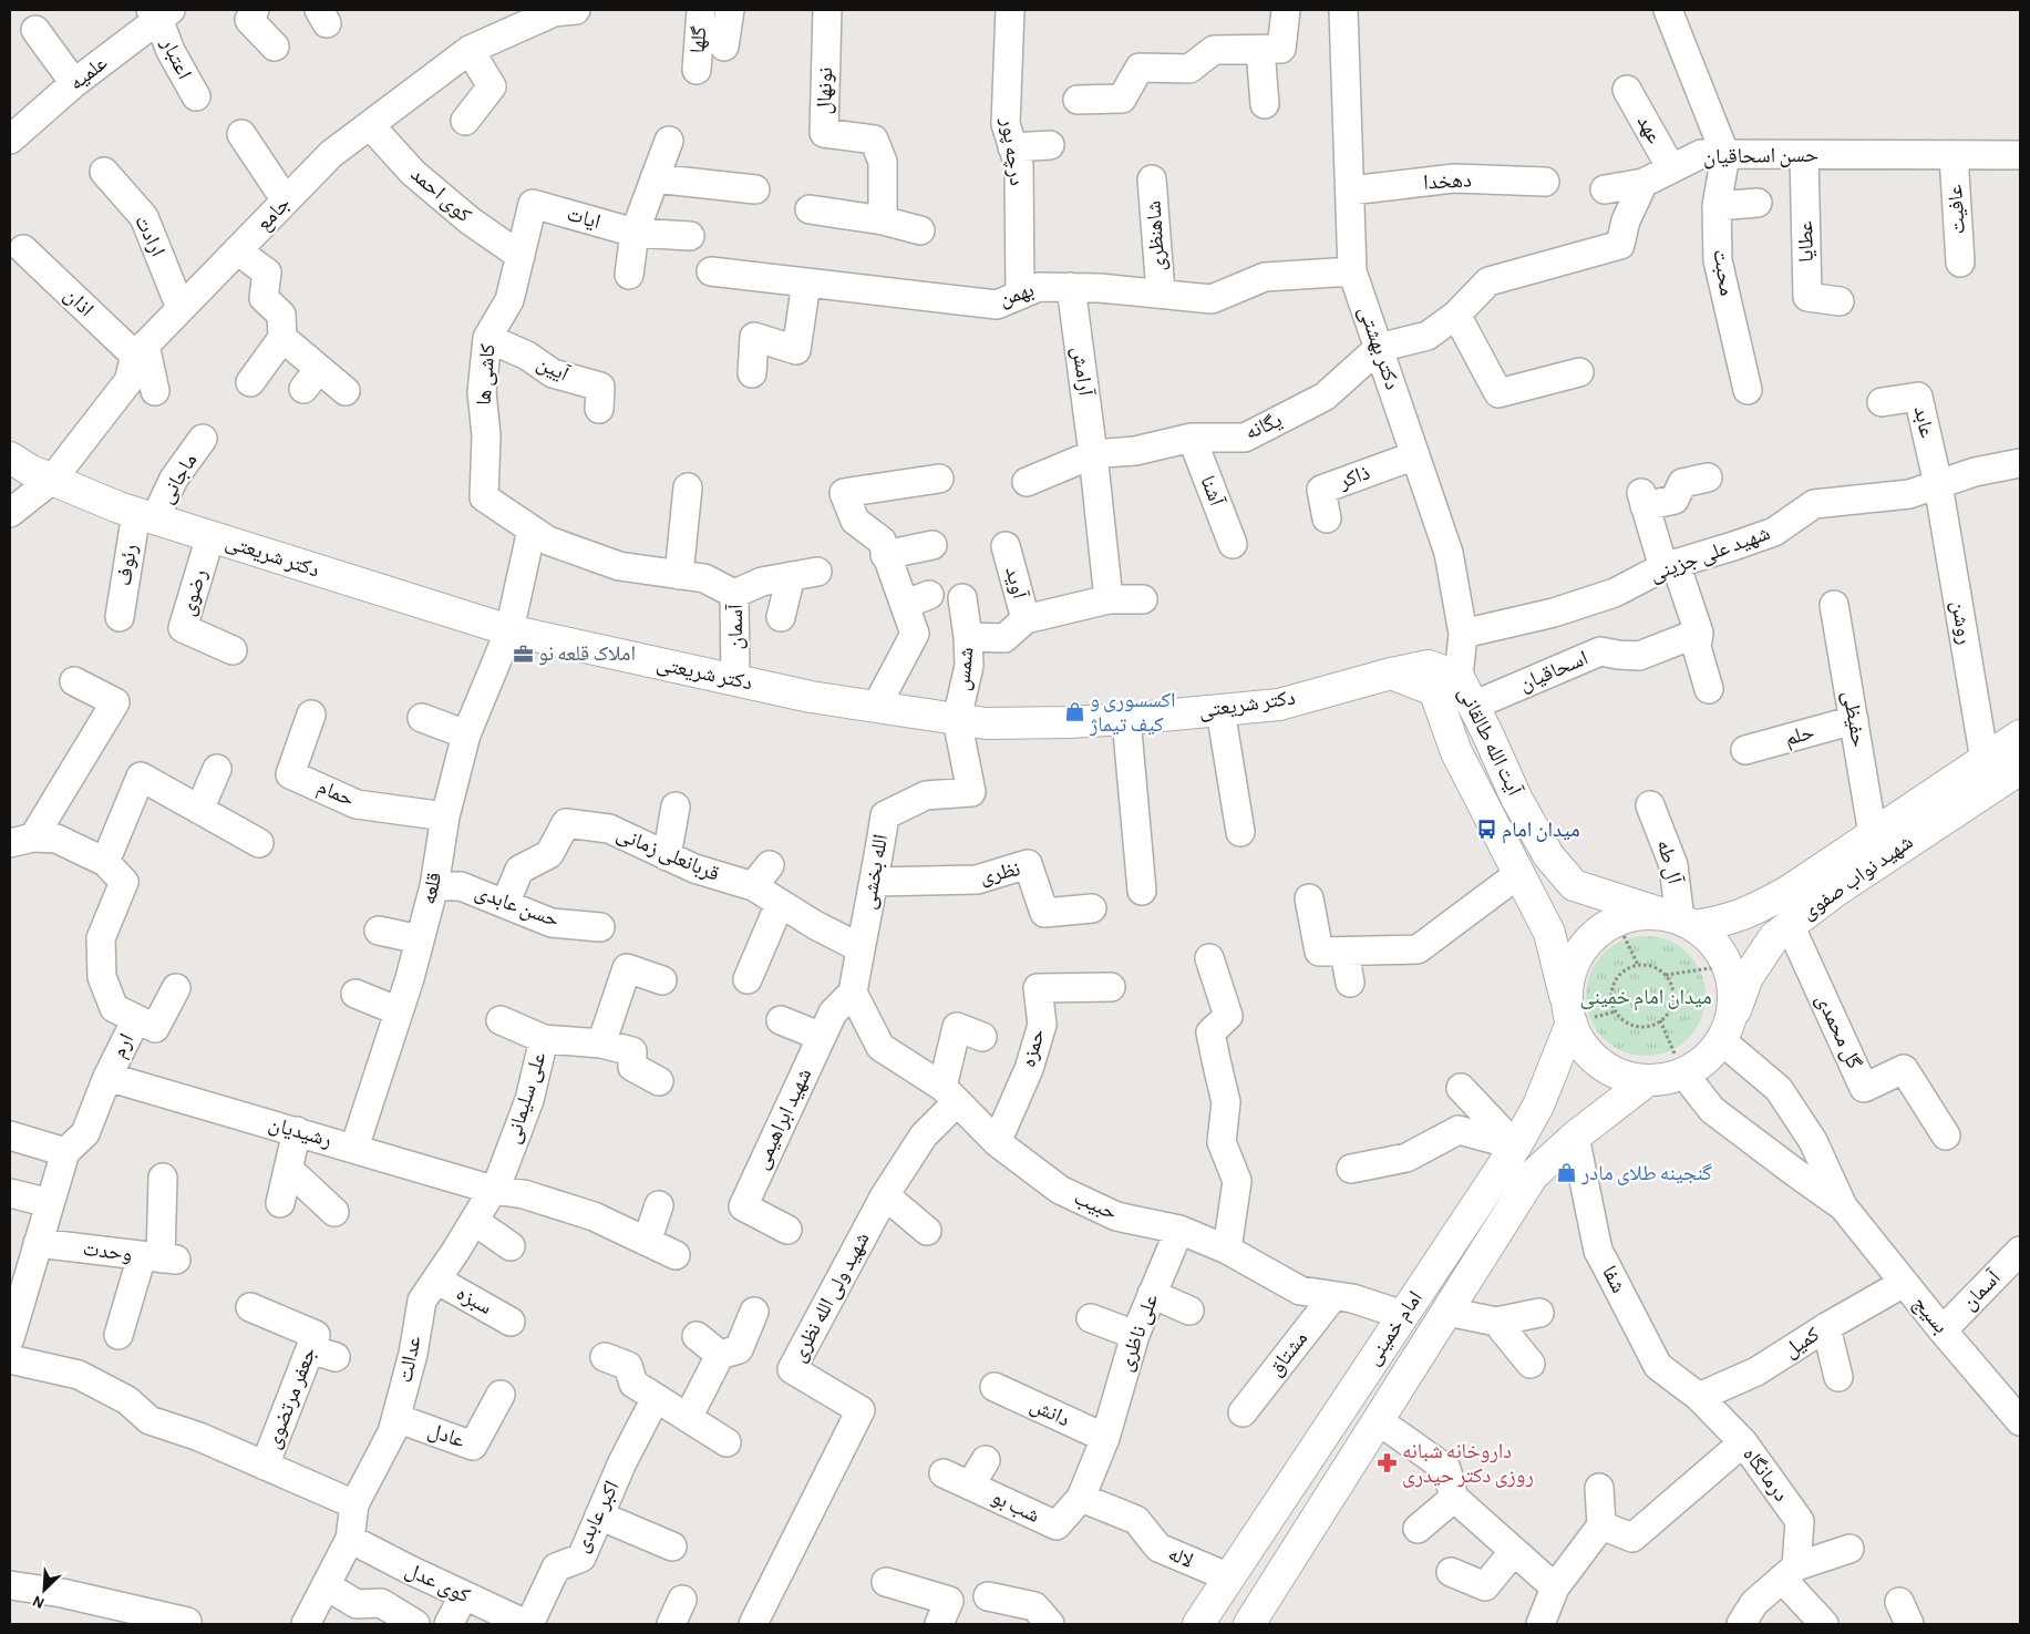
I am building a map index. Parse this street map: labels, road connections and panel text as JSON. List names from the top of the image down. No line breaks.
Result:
{"streets":{"main road":["دکتر شریعتی","آیت الله طالقانی","شهید نواب صفوی","امام خمینی"],"street":["گلها","اعتبار","علمیه","نونهال","عهد","درچه پور","حسن اسحاقیان","دهخدا","کوی احمد","عافیت","جامع","ایات","ارادت","شاهنظری","عطایا","محبت","بهمن","اذان","دکتر بهشتی","آیین","آرامش","کاشی ها","عابد","یگانه","ذاکر","ماجانی","آشنا","شهید علی جزینی","رئوف","آوید","رضوی","روشن","آسمان","شمس","اسحاقیان","حفیظی","حلم","حمام","قربانعلی زمانی","آل طه","الله بخشی","نظری","قلعه","حسن عابدی","گل محمدی","ارم","حمزه","علی سلیمانی","شهید ابراهیمی","رشیدیان","حبیب","وحدت","شفا","شهید ولی الله نظری","سبزه","بسیج","علی ناظری","کمیل","مشتاق","عدالت","جعفر مرتضوی","دانش","عادل","درمانگاه","شب بو","اکبر عابدی","لاله","کوی عدل"]},"crossings":[["اعتبار","علمیه"],["عهد","حسن اسحاقیان"],["درچه پور","بهمن"],["حسن اسحاقیان","عافیت"],["حسن اسحاقیان","عطایا"],["حسن اسحاقیان","محبت"],["دهخدا","دکتر بهشتی"],["کوی احمد","جامع"],["کوی احمد","کاشی ها"],["جامع","ارادت"],["جامع","اذان"],["جامع","دکتر شریعتی"],["ایات","کاشی ها"],["شاهنظری","بهمن"],["بهمن","دکتر بهشتی"],["بهمن","آرامش"],["دکتر بهشتی","یگانه"],["دکتر بهشتی","ذاکر"],["دکتر بهشتی","شهید علی جزینی"],["دکتر بهشتی","آیت الله طالقانی"],["آیین","کاشی ها"],["آرامش","یگانه"],["کاشی ها","آسمان"],["عابد","شهید علی جزینی"],["عابد","روشن"],["یگانه","آشنا"],["ماجانی","دکتر شریعتی"],["ماجانی","رئوف"],["شهید علی جزینی","روشن"],["دکتر شریعتی","رئوف"],["دکتر شریعتی","رضوی"],["دکتر شریعتی","آسمان"],["دکتر شریعتی","شمس"],["دکتر شریعتی","آیت الله طالقانی"],["دکتر شریعتی","الله بخشی"],["دکتر شریعتی","قلعه"],["آوید","شمس"],["روشن","شهید نواب صفوی"],["آسمان","بسیج"],["شمس","الله بخشی"],["اسحاقیان","آیت الله طالقانی"],["حفیظی","حلم"],["حفیظی","شهید نواب صفوی"],["آیت الله طالقانی","آل طه"],["آیت الله طالقانی","شهید نواب صفوی"],["آیت الله طالقانی","امام خمینی"],["حمام","قلعه"],["قربانعلی زمانی","الله بخشی"],["قربانعلی زمانی","حسن عابدی"],["آل طه","شهید نواب صفوی"],["الله بخشی","نظری"],["الله بخشی","شهید ابراهیمی"],["الله بخشی","حبیب"],["شهید نواب صفوی","گل محمدی"],["شهید نواب صفوی","بسیج"],["قلعه","حسن عابدی"],["قلعه","رشیدیان"],["ارم","رشیدیان"],["ارم","وحدت"],["حمزه","حبیب"],["علی سلیمانی","رشیدیان"],["علی سلیمانی","عدالت"],["شهید ابراهیمی","حبیب"],["رشیدیان","عدالت"],["حبیب","شهید ولی الله نظری"],["حبیب","امام خمینی"],["حبیب","علی ناظری"],["حبیب","مشتاق"],["شفا","امام خمینی"],["شفا","کمیل"],["شفا","درمانگاه"],["سبزه","عدالت"],["بسیج","کمیل"],["امام خمینی","لاله"],["علی ناظری","دانش"],["علی ناظری","شب بو"],["کمیل","درمانگاه"],["عدالت","عادل"],["عدالت","کوی عدل"],["دانش","شب بو"],["شب بو","لاله"],["اکبر عابدی","کوی عدل"]],"parks":["میدان امام خمینی"],"places":{"office":["املاک قلعه نو"],"shop":["اکسسوری و کیف تیماژ","گنجینه طلای مادر"],"bus stop":["میدان امام"],"pharmacy":["داروخانه شبانه روزی دکتر حیدری"]},"north":"bottom left"}
